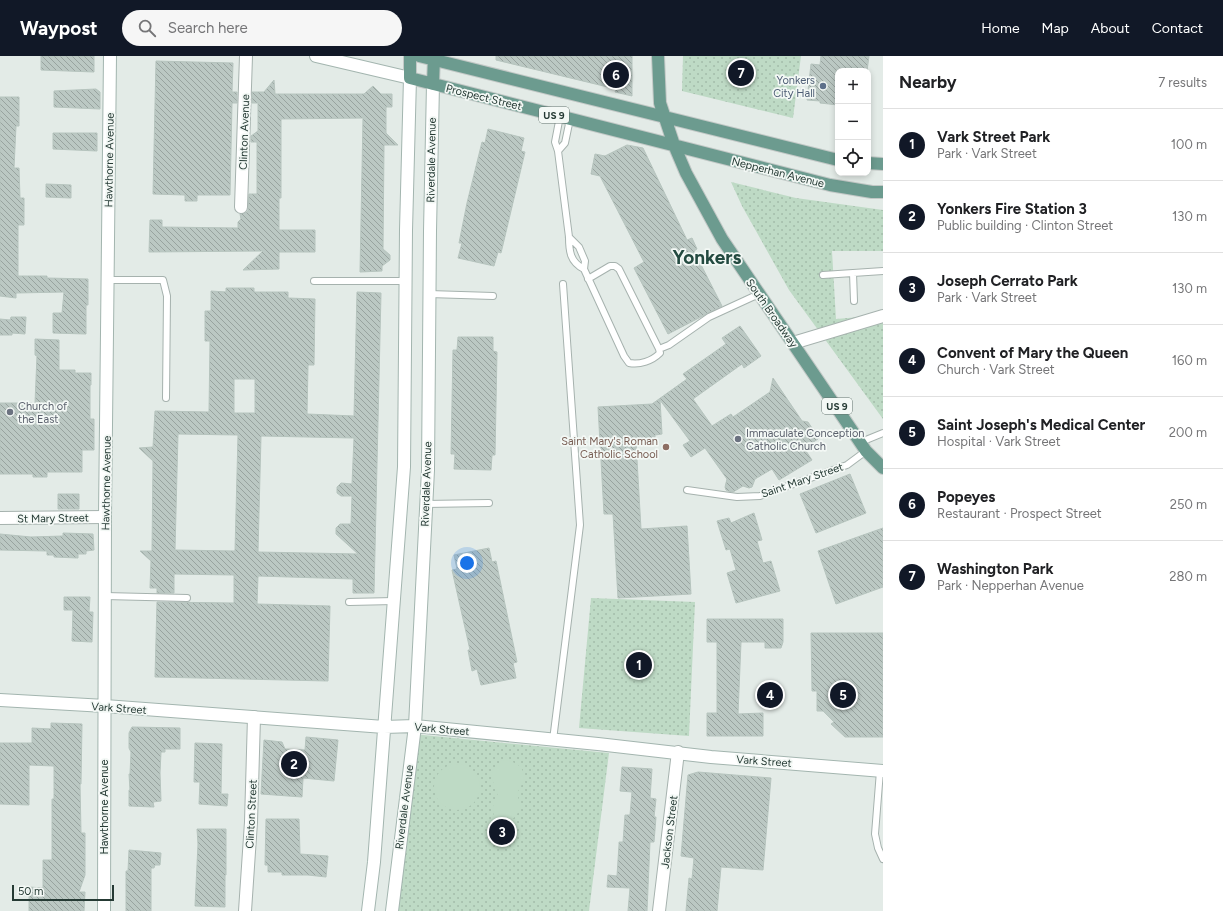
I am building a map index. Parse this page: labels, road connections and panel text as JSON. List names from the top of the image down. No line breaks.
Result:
{"streets":{"main road":["Prospect Street","US 9","Riverdale Avenue","Nepperhan Avenue","South Broadway"],"street":["Clinton Avenue","Hawthorne Avenue","St Mary Street","Vark Street","Clinton Street","Jackson Street"],"lane":["Saint Mary Street"]},"crossings":[["Prospect Street","Riverdale Avenue"],["Prospect Street","Nepperhan Avenue"],["Prospect Street","South Broadway"],["Hawthorne Avenue","St Mary Street"],["Hawthorne Avenue","Vark Street"],["Riverdale Avenue","Vark Street"],["Nepperhan Avenue","South Broadway"],["South Broadway","Saint Mary Street"],["Vark Street","Clinton Street"],["Vark Street","Jackson Street"]],"districts":["Yonkers"],"places":["Yonkers City Hall","Church of the East","Immaculate Conception Catholic Church","Saint Mary's Roman Catholic School"],"scale_bar":"50 m","page":{"header":"Waypost","search":"Search here","nav":["Home","Map","About","Contact"],"heading":["Nearby","7 results"],"pins":["7","6","1","4","5","2","3"],"map_buttons":["+","−"],"list":[{"mark":"1","name":"Vark Street Park","note":"Park · Vark Street","value":"100 m"},{"mark":"2","name":"Yonkers Fire Station 3","note":"Public building · Clinton Street","value":"130 m"},{"mark":"3","name":"Joseph Cerrato Park","note":"Park · Vark Street","value":"130 m"},{"mark":"4","name":"Convent of Mary the Queen","note":"Church · Vark Street","value":"160 m"},{"mark":"5","name":"Saint Joseph's Medical Center","note":"Hospital · Vark Street","value":"200 m"},{"mark":"6","name":"Popeyes","note":"Restaurant · Prospect Street","value":"250 m"},{"mark":"7","name":"Washington Park","note":"Park · Nepperhan Avenue","value":"280 m"}],"scale":"50 m"}}
